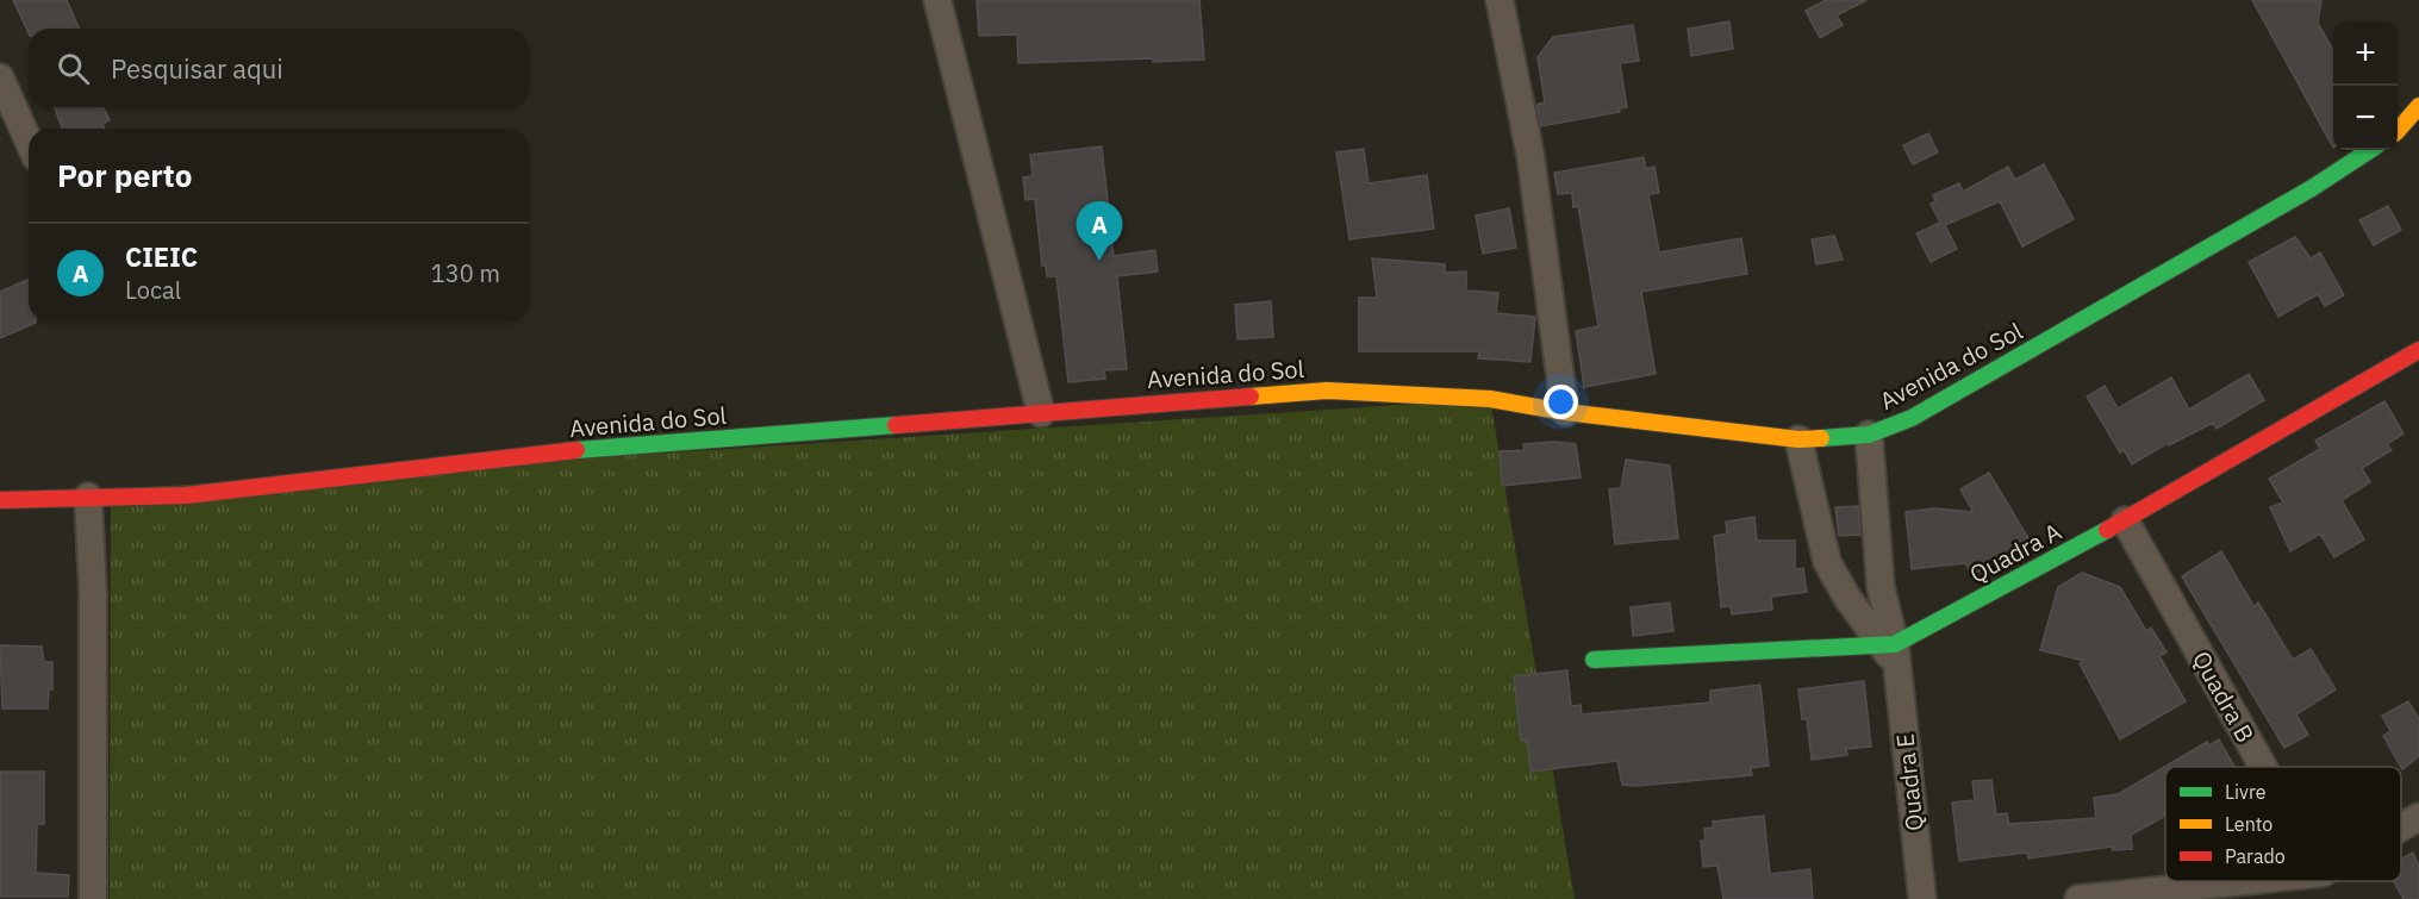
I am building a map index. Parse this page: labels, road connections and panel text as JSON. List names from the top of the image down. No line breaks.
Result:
{"streets":{"street":["Avenida do Sol","Quadra A","Quadra B","Quadra E"]},"crossings":[["Avenida do Sol","Quadra E"],["Quadra A","Quadra B"],["Quadra A","Quadra E"]],"legend":["Livre","Lento","Parado"],"page":{"map_buttons":["+","−"],"search":"Pesquisar aqui","heading":"Por perto","pins":"A","list":[{"mark":"A","name":"CIEIC","note":"Local","value":"130 m"}]}}
